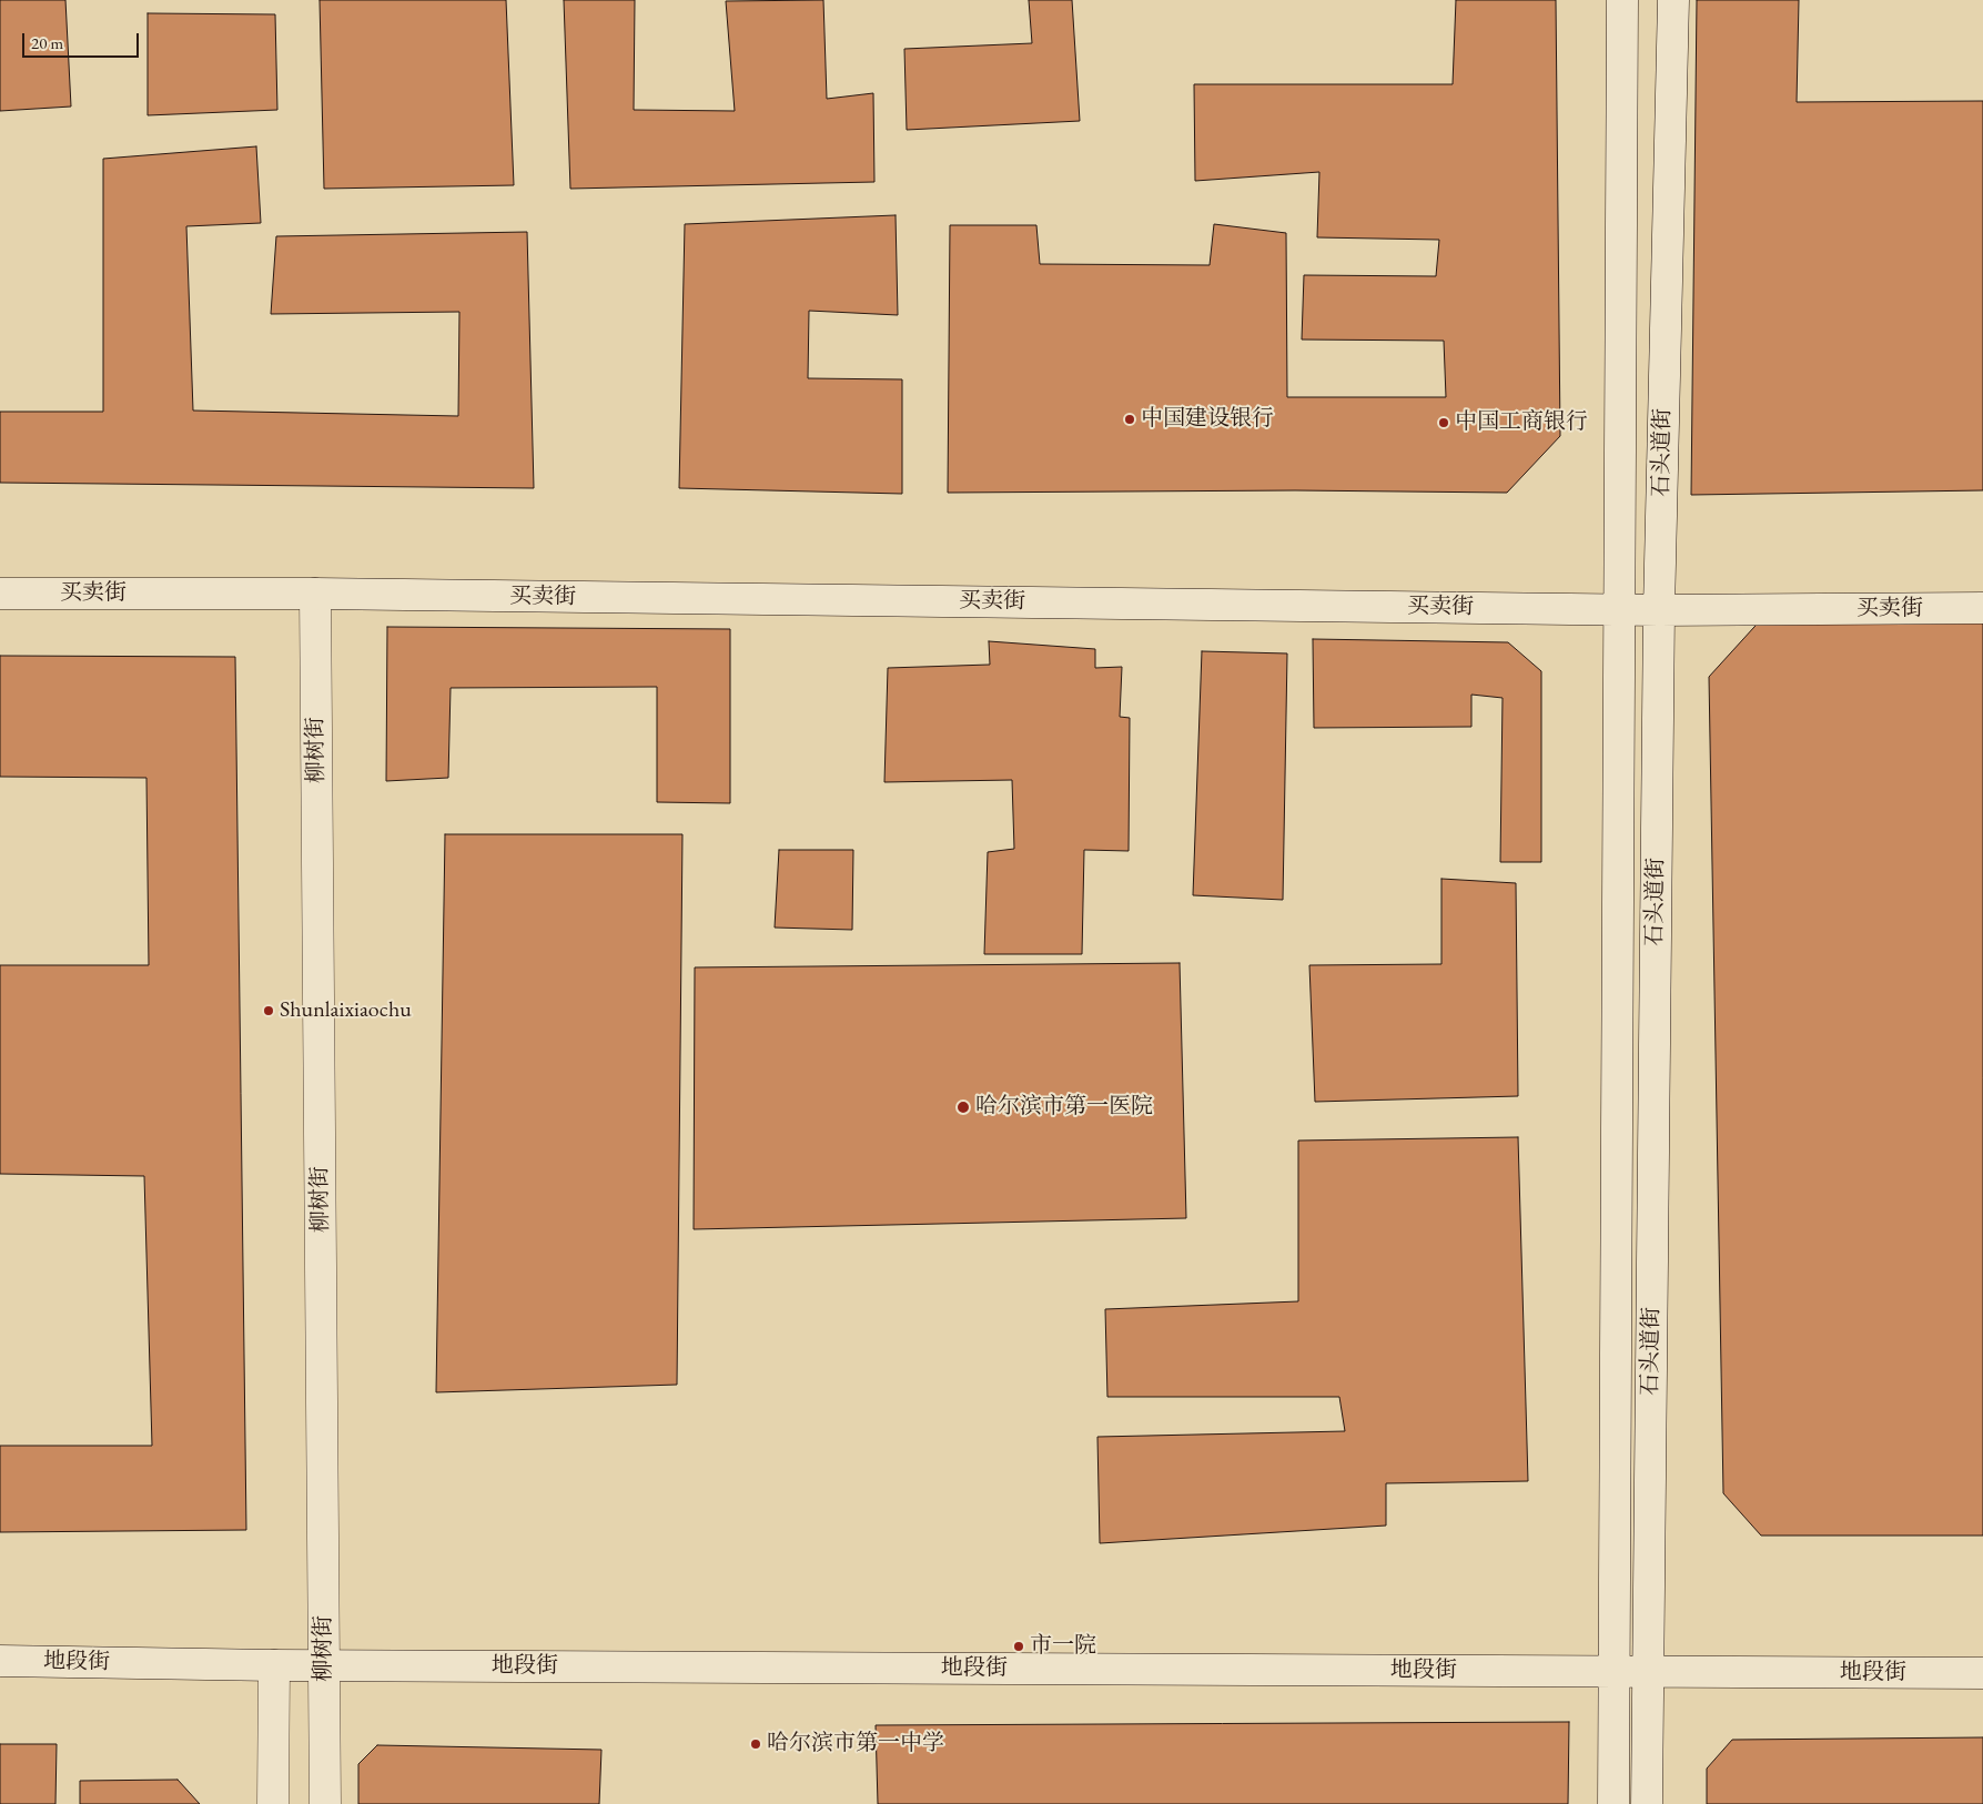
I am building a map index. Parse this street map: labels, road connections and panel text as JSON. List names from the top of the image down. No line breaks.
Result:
{"streets":{"main road":["石头道街","买卖街","柳树街","地段街"]},"crossings":[["石头道街","买卖街"],["石头道街","地段街"],["买卖街","柳树街"],["柳树街","地段街"]],"places":["中国建设银行","中国工商银行","Shunlaixiaochu","哈尔滨市第一医院","市一院","哈尔滨市第一中学"],"scale_bar":"20 m"}
